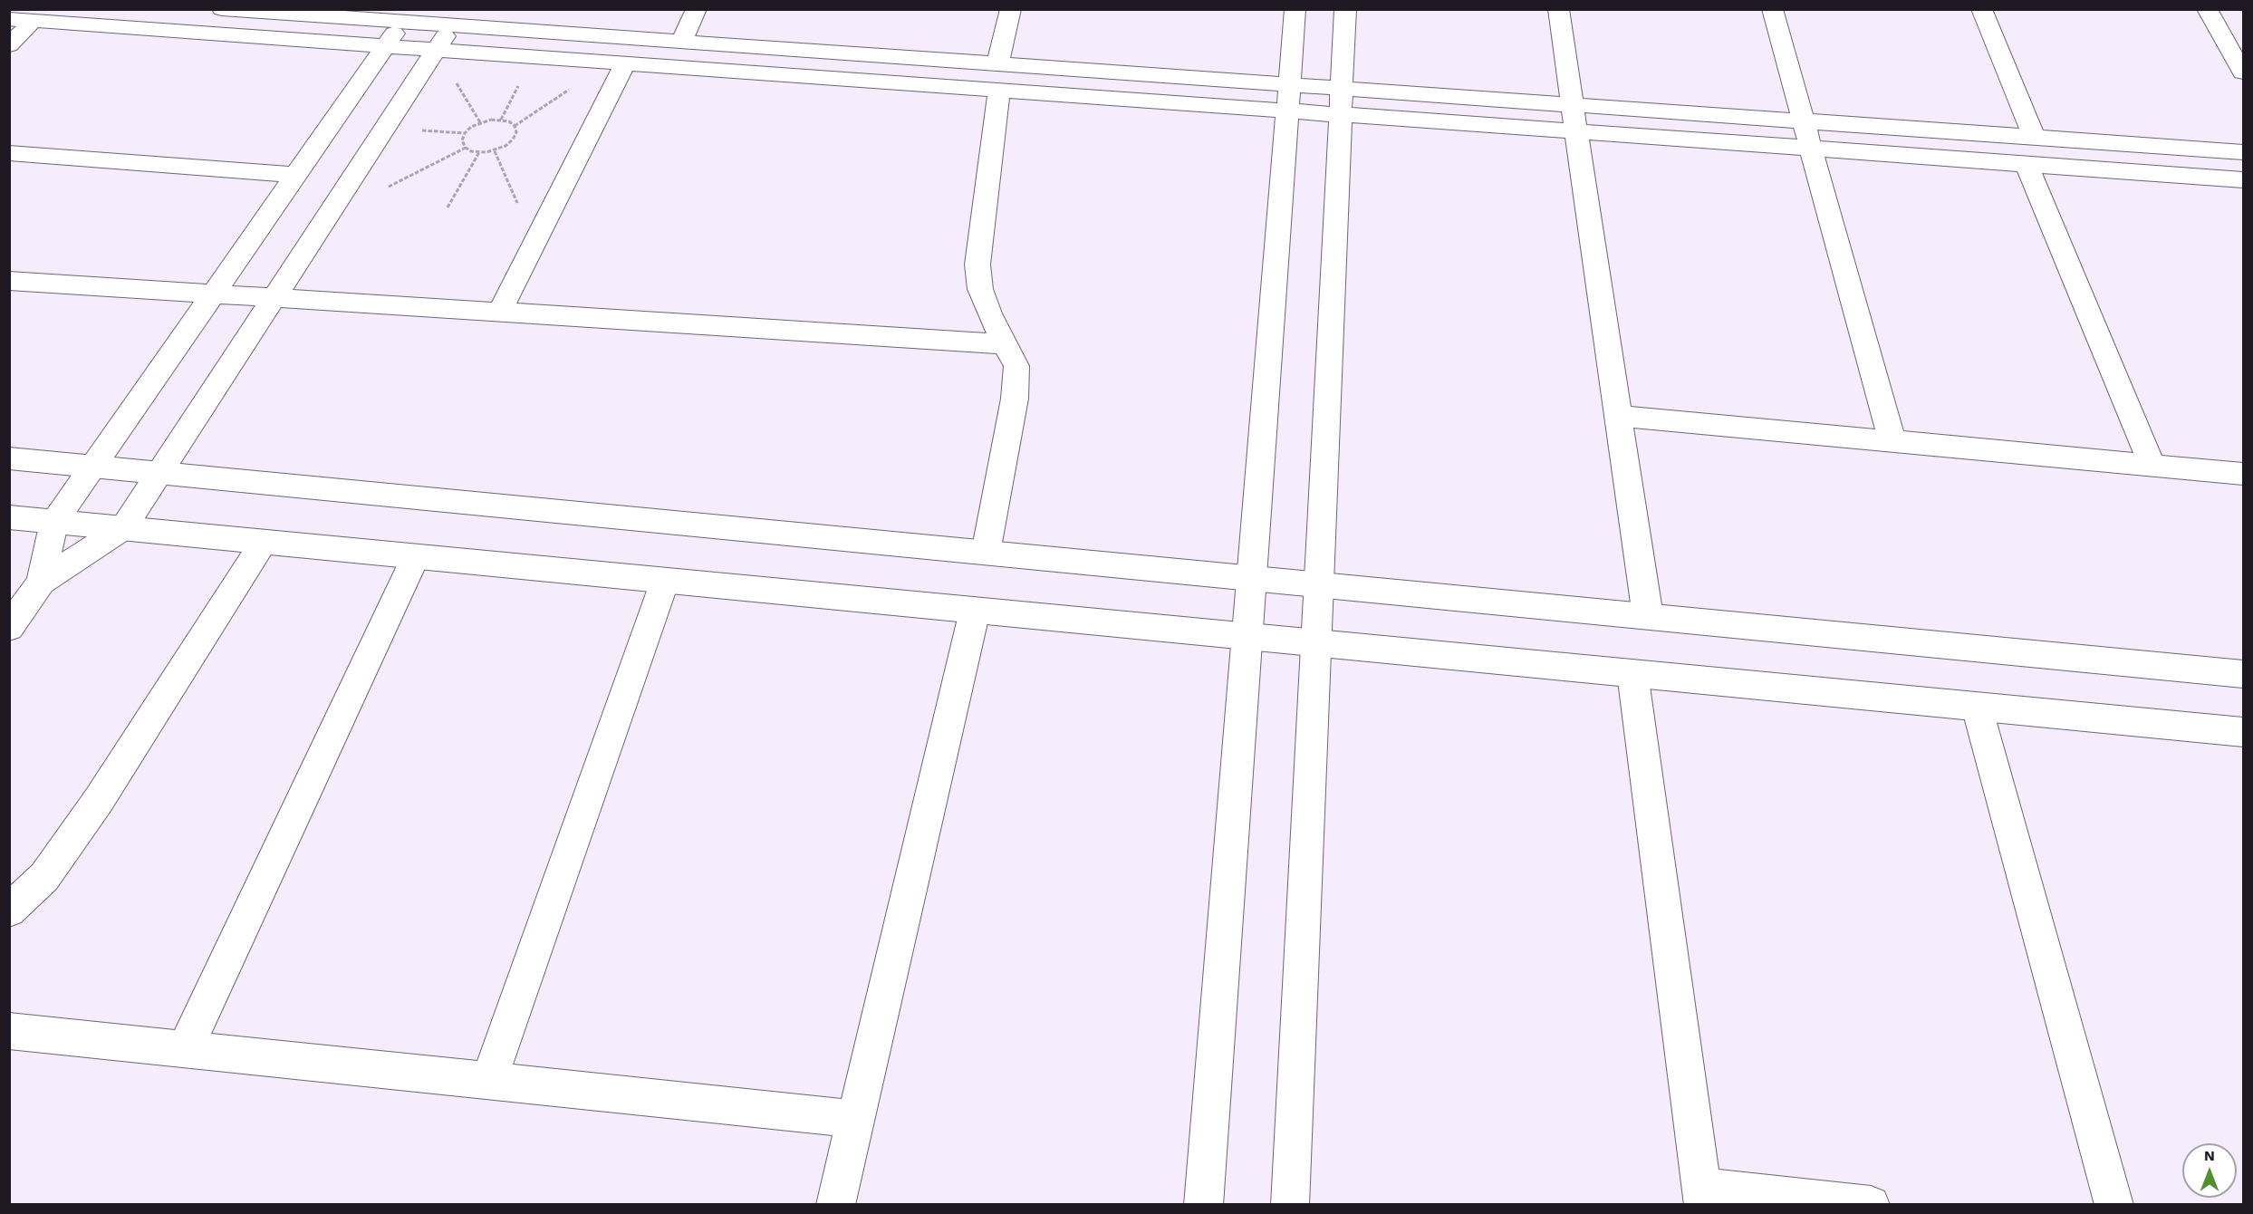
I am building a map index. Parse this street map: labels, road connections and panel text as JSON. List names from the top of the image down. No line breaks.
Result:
{"north":"top"}
